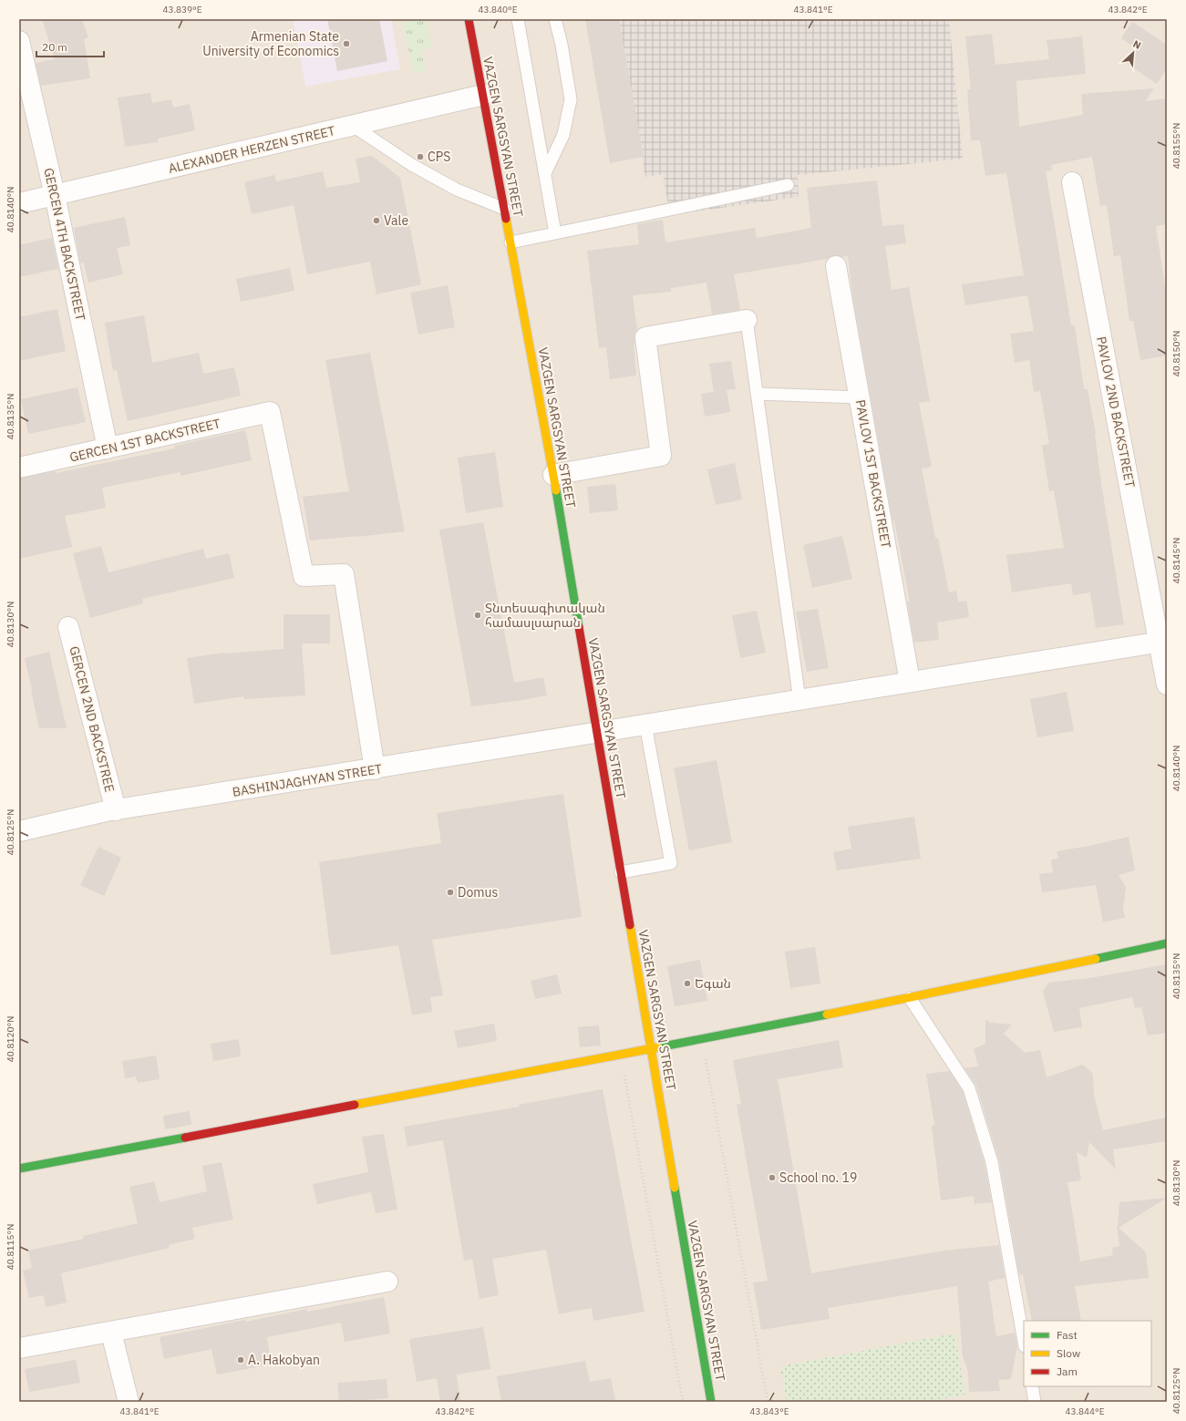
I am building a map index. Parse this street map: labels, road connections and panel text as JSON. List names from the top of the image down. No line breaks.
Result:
{"streets":{"main road":["VAZGEN SARGSYAN STREET"],"street":["ALEXANDER HERZEN STREET","GERCEN 4TH BACKSTREET","PAVLOV 2ND BACKSTREET","GERCEN 1ST BACKSTREET","PAVLOV 1ST BACKSTREET","GERCEN 2ND BACKSTREE","BASHINJAGHYAN STREET"]},"crossings":[["VAZGEN SARGSYAN STREET","ALEXANDER HERZEN STREET"],["VAZGEN SARGSYAN STREET","BASHINJAGHYAN STREET"],["ALEXANDER HERZEN STREET","GERCEN 4TH BACKSTREET"],["GERCEN 4TH BACKSTREET","GERCEN 1ST BACKSTREET"],["PAVLOV 2ND BACKSTREET","BASHINJAGHYAN STREET"],["GERCEN 1ST BACKSTREET","BASHINJAGHYAN STREET"],["PAVLOV 1ST BACKSTREET","BASHINJAGHYAN STREET"],["GERCEN 2ND BACKSTREE","BASHINJAGHYAN STREET"]],"places":["Armenian State University of Economics","CPS","Vale","Տնտեսագիտական համասլսարան","Domus","Եգան","School no. 19","A. Hakobyan"],"legend":["Fast","Slow","Jam"],"scale_bar":"20 m","north":"top right","coordinates":["43.839°E","43.840°E","43.841°E","43.842°E","40.8155°N","40.8140°N","40.8150°N","40.8135°N","40.8145°N","40.8130°N","40.8125°N","40.8120°N","40.8115°N","43.843°E","43.844°E"]}
